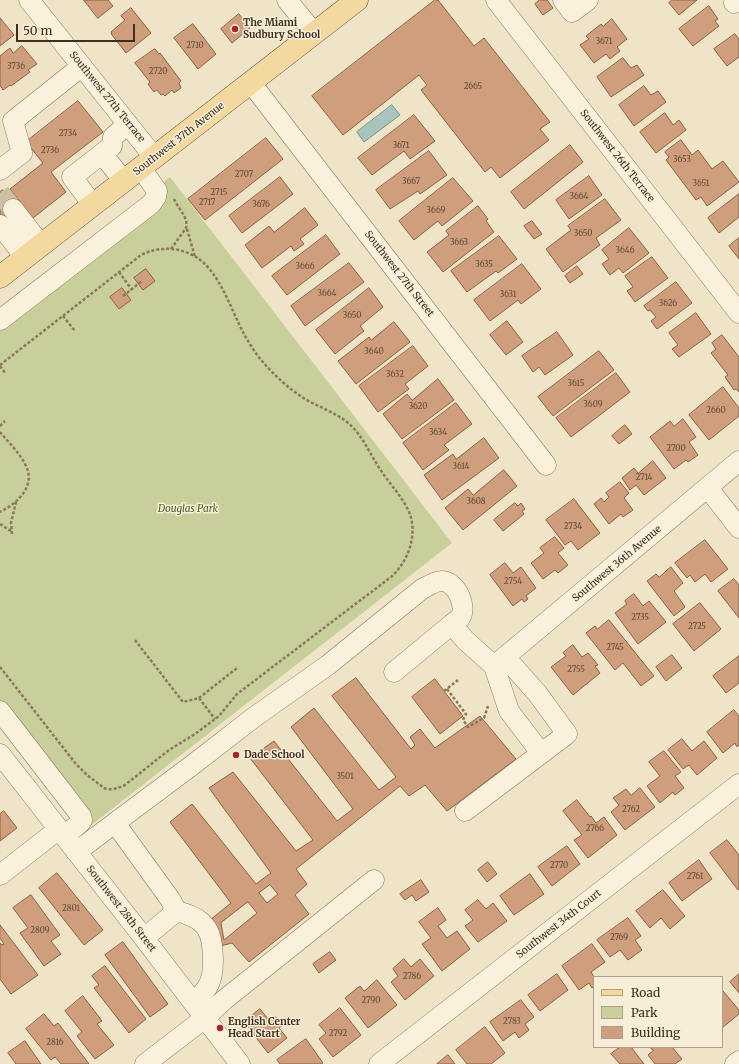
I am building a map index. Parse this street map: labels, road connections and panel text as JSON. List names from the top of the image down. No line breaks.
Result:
{"streets":{"main road":["Southwest 37th Avenue"],"street":["Southwest 27th Terrace","Southwest 26th Terrace","Southwest 27th Street","Southwest 36th Avenue","Southwest 28th Street","Southwest 34th Court"]},"crossings":[["Southwest 27th Terrace","Southwest 37th Avenue"],["Southwest 37th Avenue","Southwest 27th Street"]],"parks":["Douglas Park"],"places":["The Miami Sudbury School","Dade School","English Center Head Start"],"house_numbers":["3671","2710","3736","2720","2665","2734","3671","2736","3653","2707","3667","3651","2715","3664","2717","3676","3669","3650","3663","3646","3635","3666","3664","3631","3626","3650","3640","3632","3615","3609","3620","2660","3634","2700","3614","2714","3608","2734","2754","2735","2725","2745","2755","3501","2762","2766","2770","2761","2801","2809","2769","2786","2790","2783","2792","2816"],"legend":["Road","Park","Building"],"scale_bar":"50 m"}
